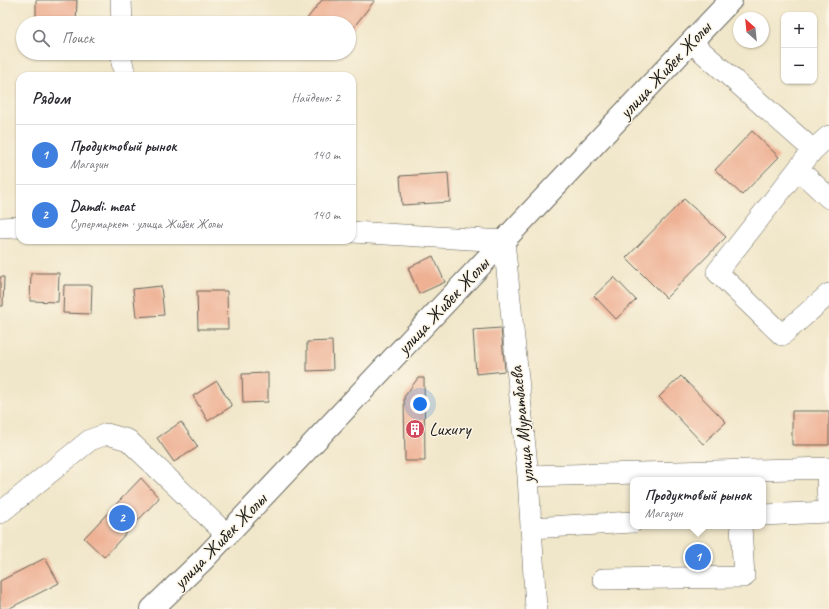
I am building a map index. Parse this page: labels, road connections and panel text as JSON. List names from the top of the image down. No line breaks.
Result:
{"streets":{"main road":["улица Жибек Жолы"],"street":["улица Муратбаева"]},"crossings":[["улица Жибек Жолы","улица Муратбаева"]],"places":{"building":["Luxury"]},"north":"top left","page":{"map_buttons":["+","−"],"search":"Поиск","heading":["Рядом","Найдено: 2"],"list":[{"mark":"1","name":"Продуктовый рынок","note":"Магазин","value":"140 m"},{"mark":"2","name":"Damdi. meat","note":"Супермаркет · улица Жибек Жолы","value":"140 m"}],"popup":["Продуктовый рынок","Магазин"],"pins":["2","1"]}}
